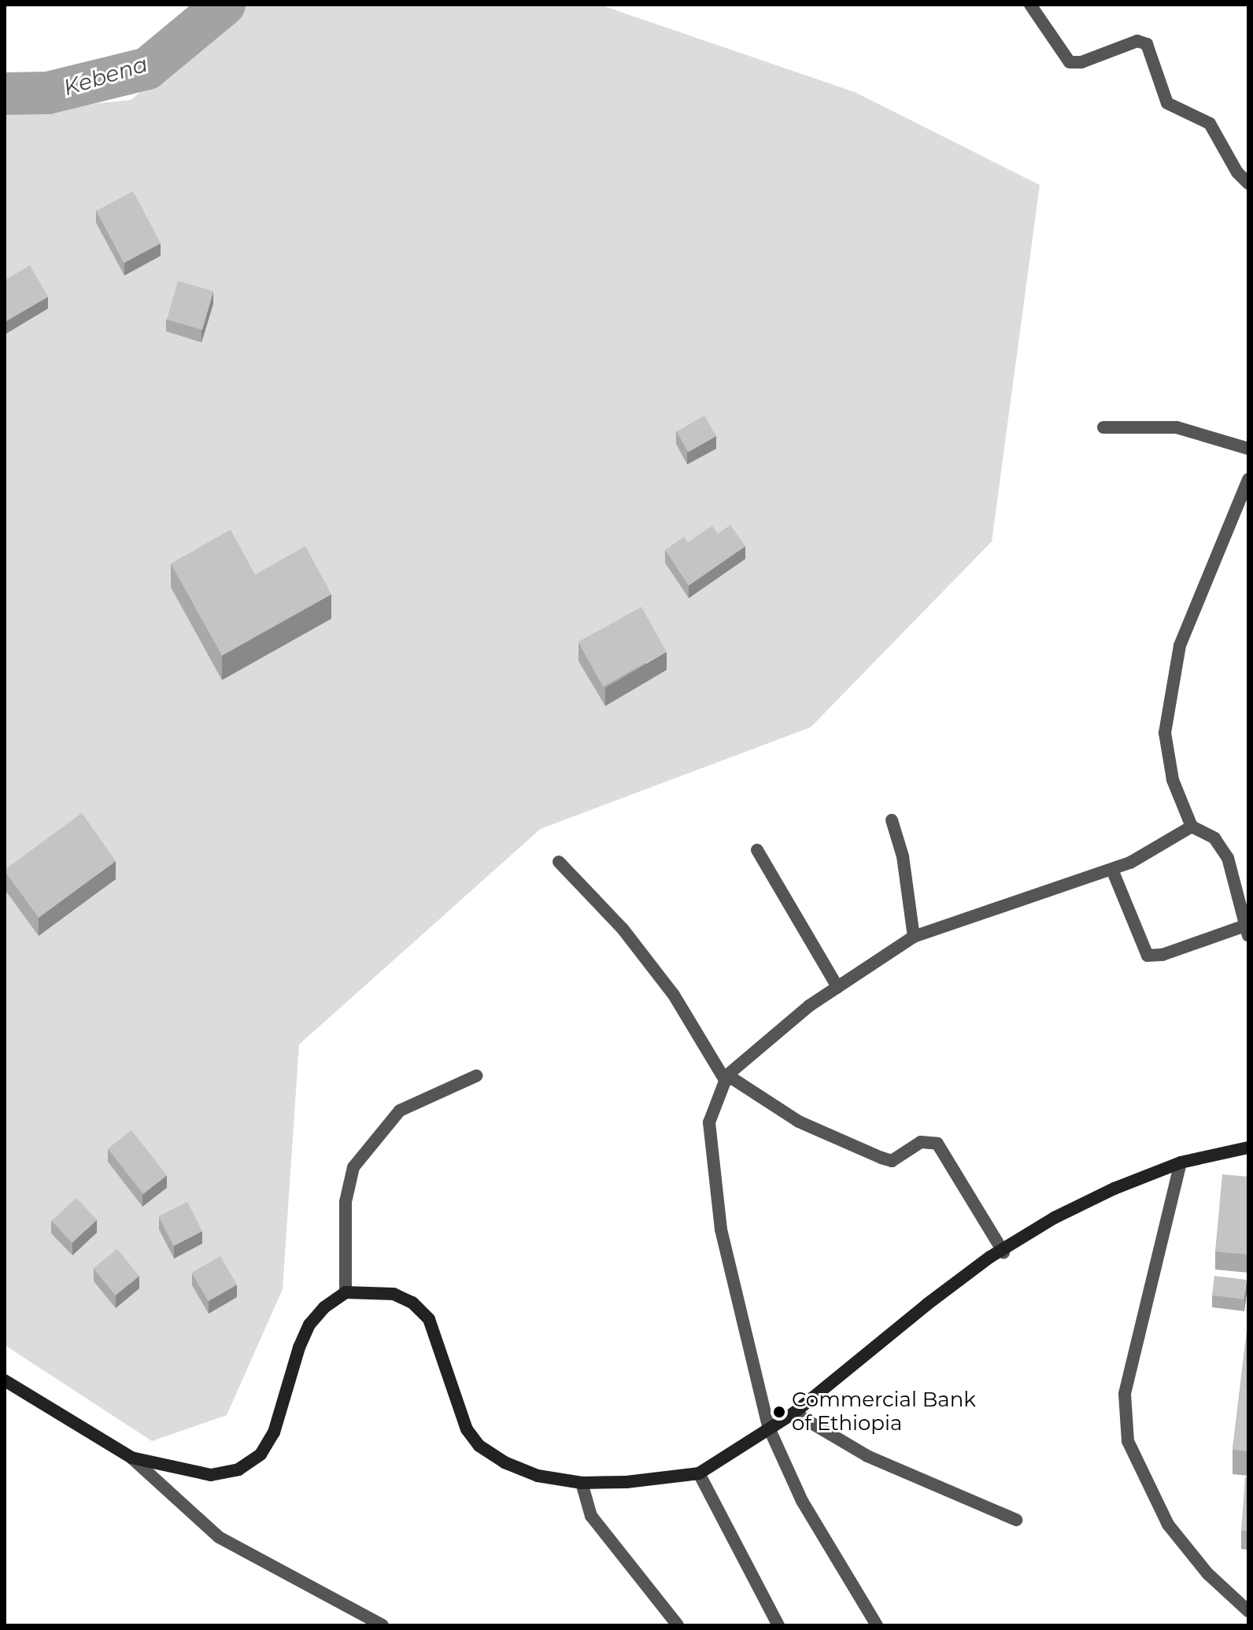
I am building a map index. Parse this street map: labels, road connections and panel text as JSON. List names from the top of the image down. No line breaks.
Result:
{"water":["Kebena"],"places":["Commercial Bank of Ethiopia"]}
